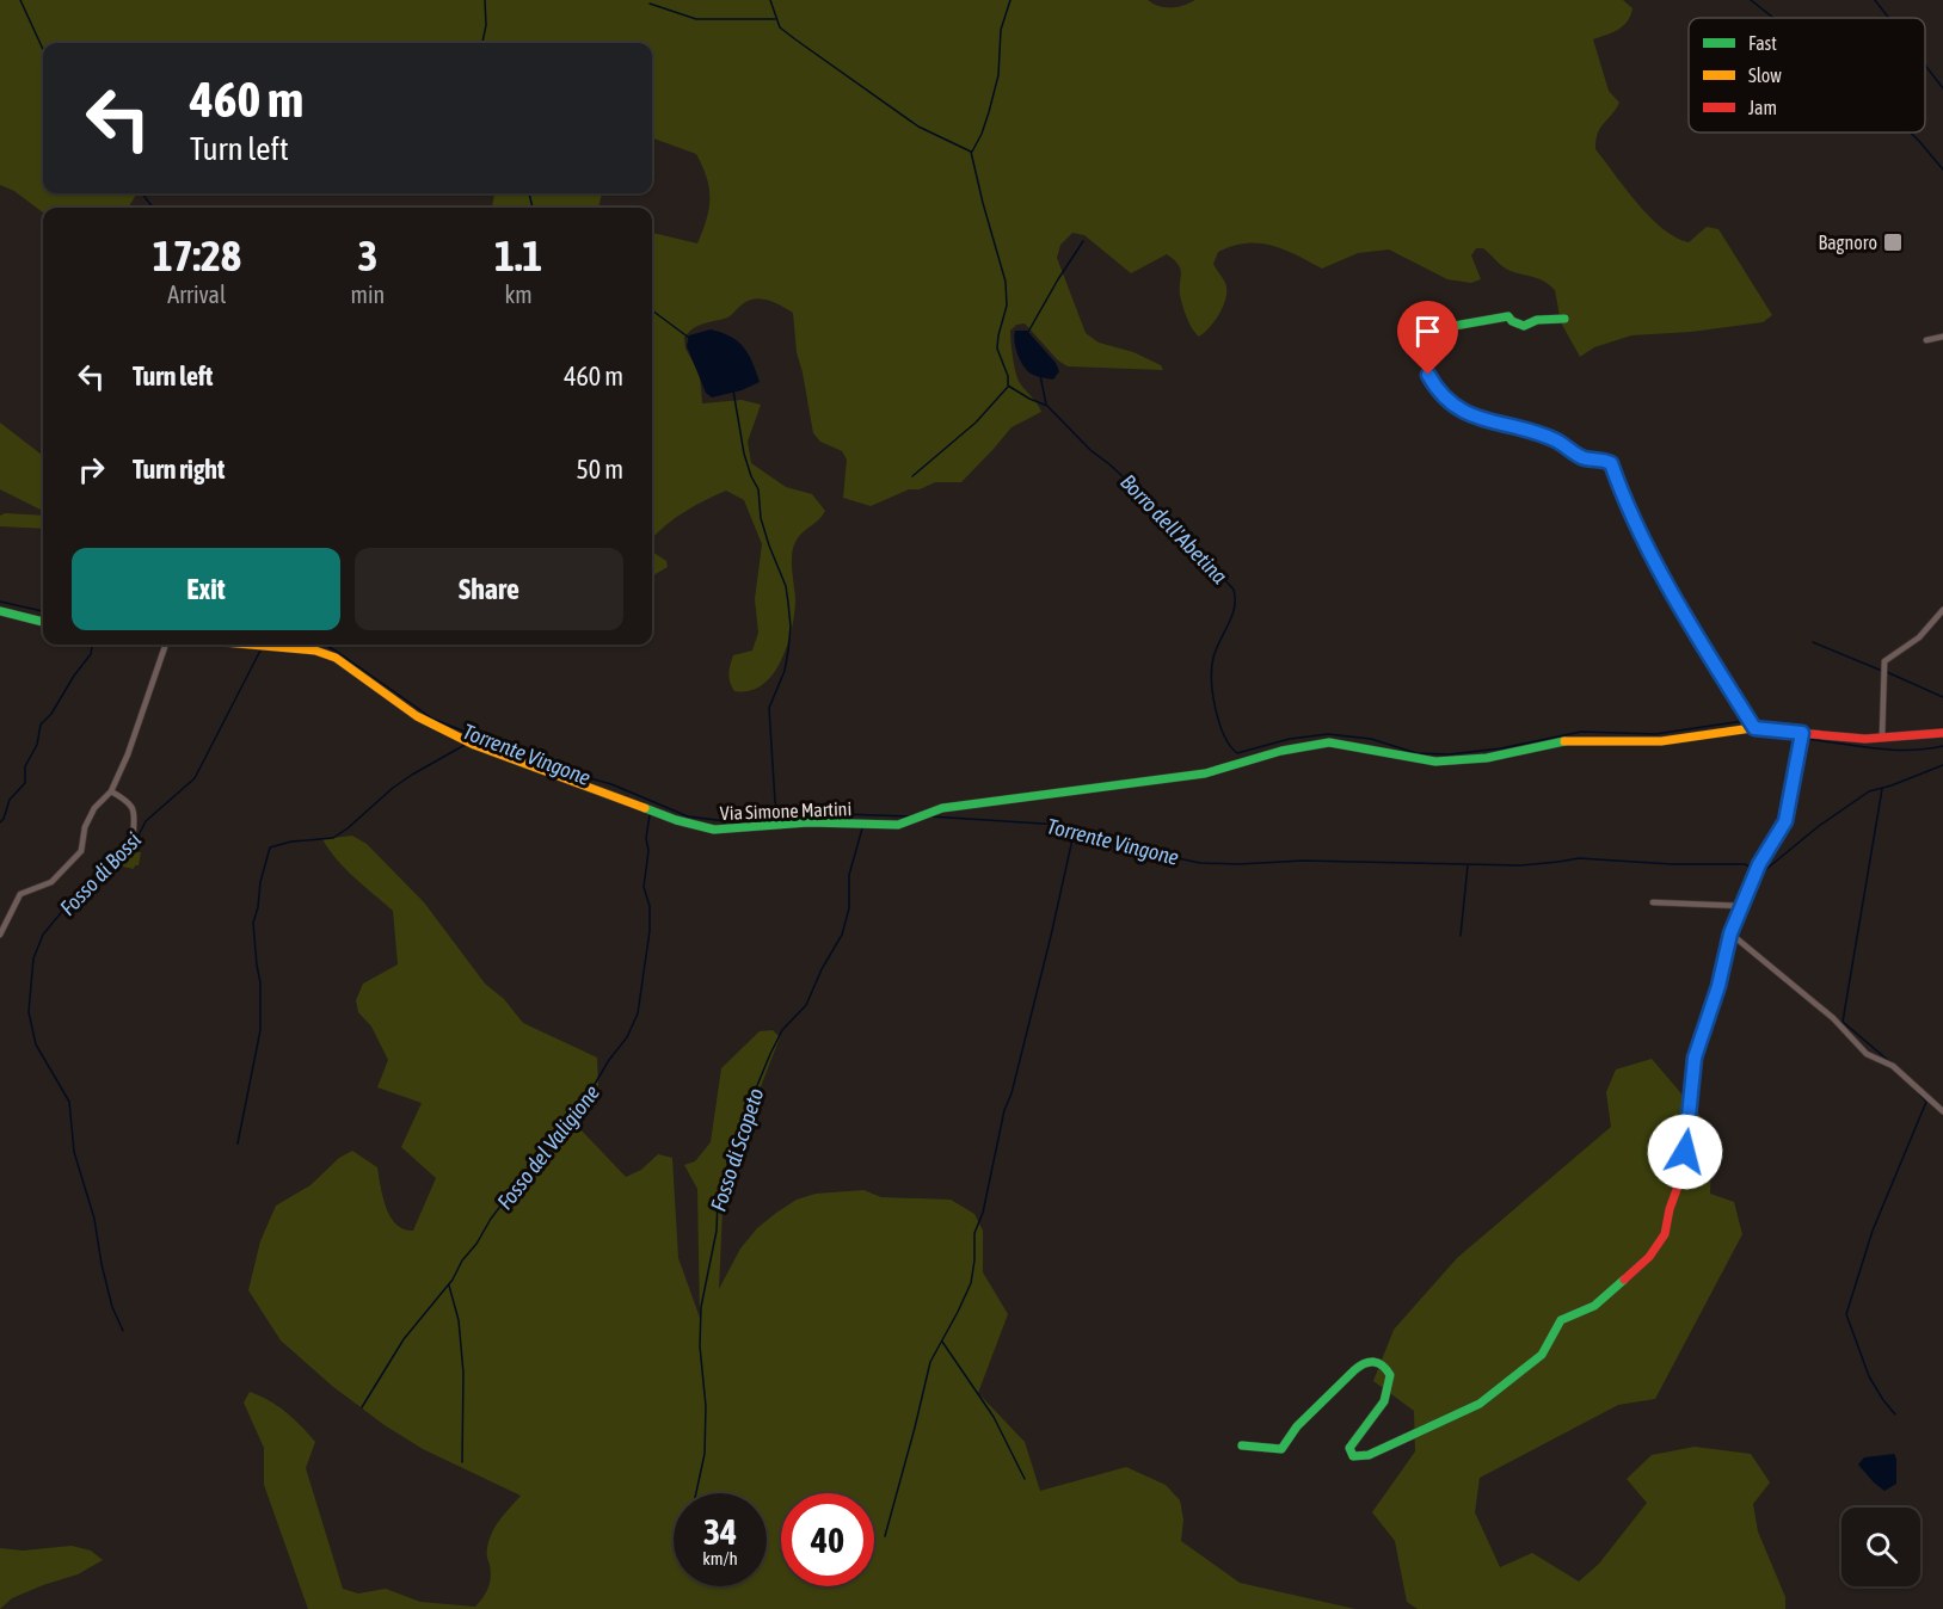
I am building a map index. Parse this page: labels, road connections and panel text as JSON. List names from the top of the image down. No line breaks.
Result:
{"streets":{"street":["Via Simone Martini"]},"water":["Borro dell'Abetina","Torrente Vingone","Fosso di Bossi","Fosso del Valigione","Fosso di Scopeto"],"places":{"transit":["Bagnoro"]},"legend":["Fast","Slow","Jam"],"page":{"turn":["460 m","Turn left"],"eta":["17:28","Arrival","3","min","1.1","km"],"list":[{"name":"Turn left","value":"460 m"},{"name":"Turn right","value":"50 m"}],"buttons":["Exit","Share"],"speed":"34 km/h","limit":"40"}}
